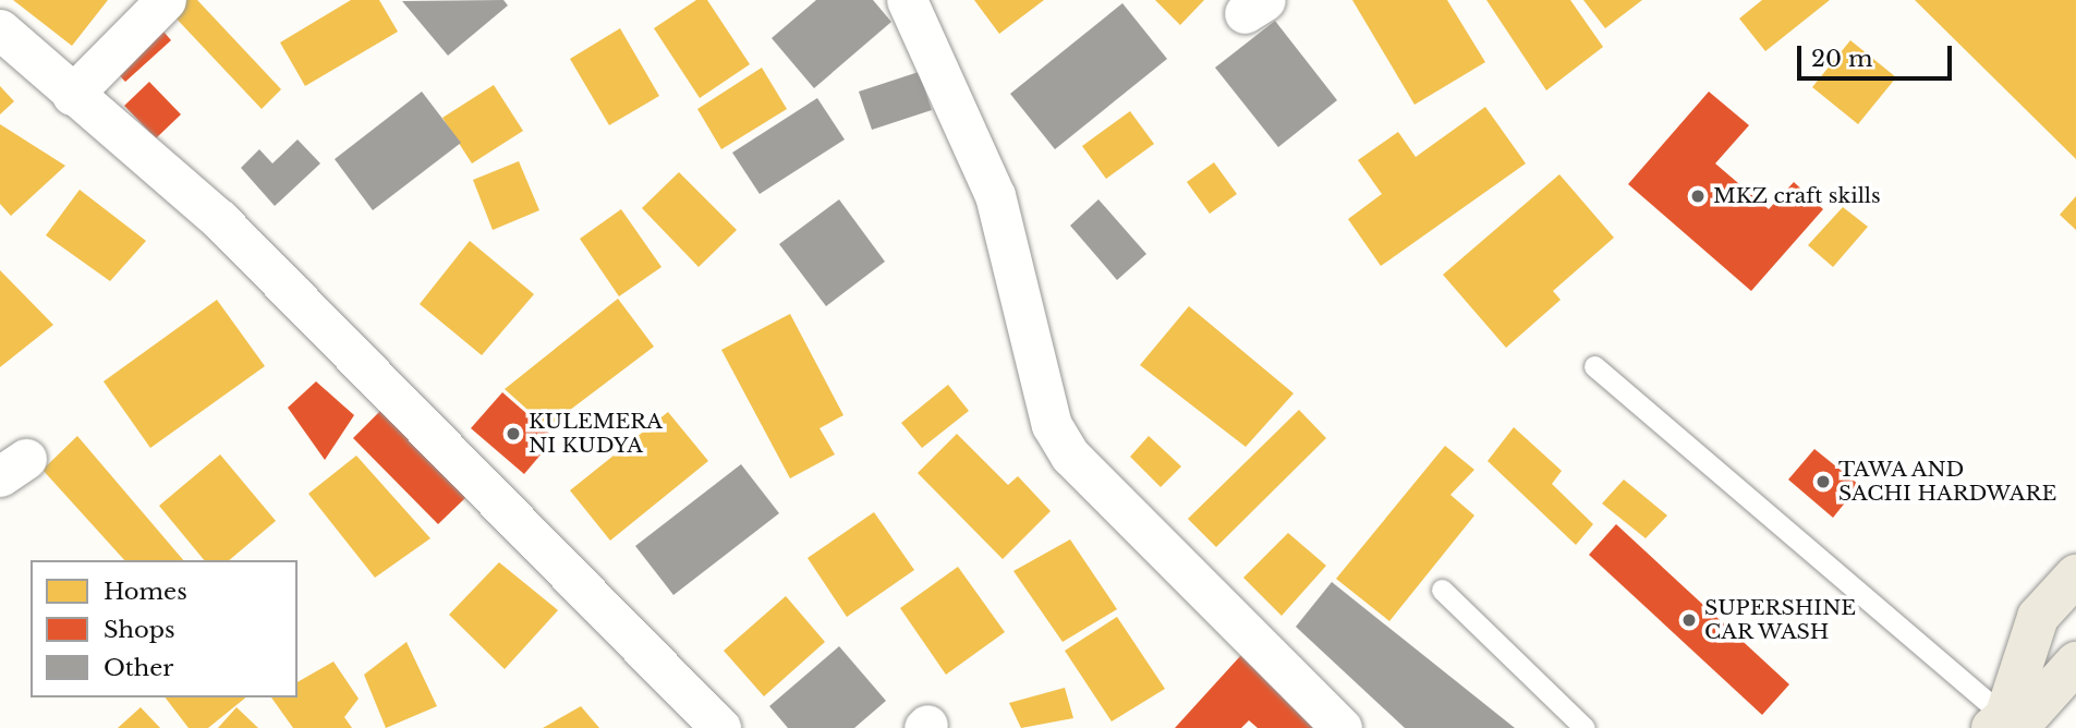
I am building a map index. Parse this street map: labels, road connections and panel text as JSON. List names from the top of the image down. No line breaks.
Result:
{"places":["MKZ craft skills","KULEMERA NI KUDYA","TAWA AND SACHI HARDWARE","SUPERSHINE CAR WASH"],"legend":["Homes","Shops","Other"],"scale_bar":"20 m"}
